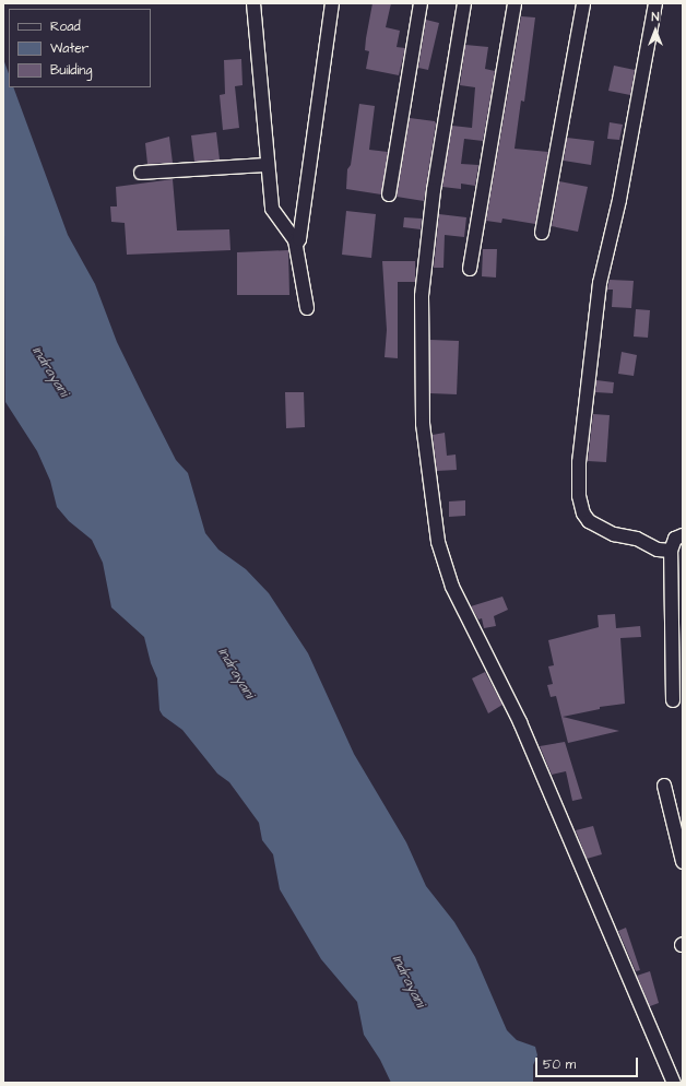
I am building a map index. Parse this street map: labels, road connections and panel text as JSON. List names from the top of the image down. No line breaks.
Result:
{"water":["Indrayani"],"legend":["Road","Water","Building"],"scale_bar":"50 m","north":"top"}
